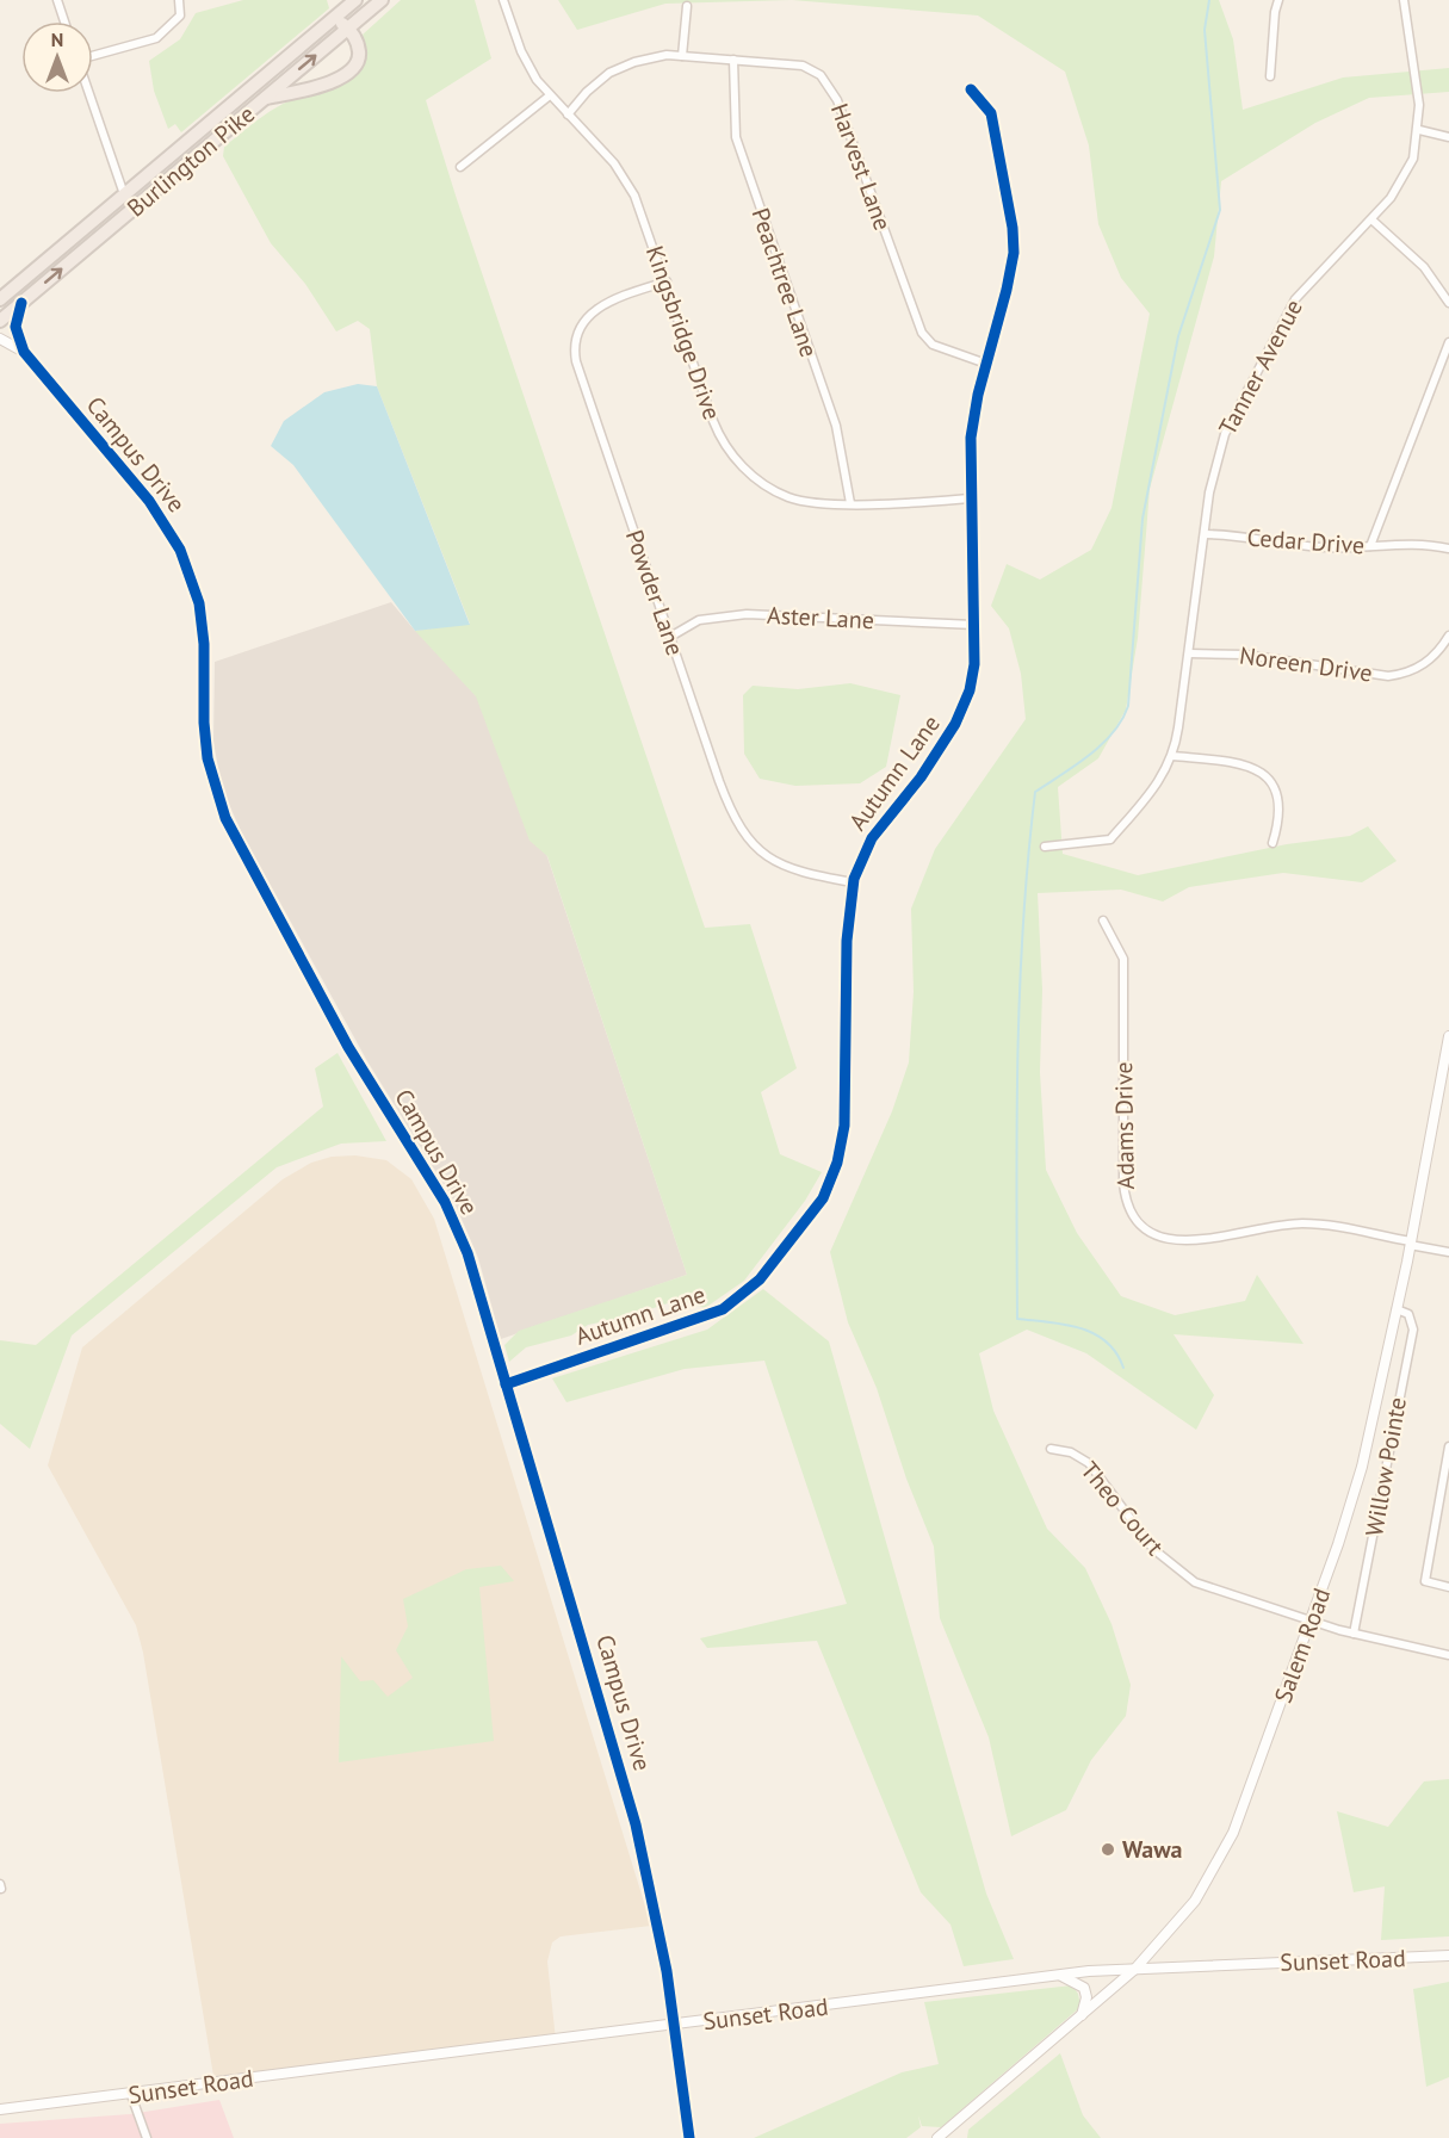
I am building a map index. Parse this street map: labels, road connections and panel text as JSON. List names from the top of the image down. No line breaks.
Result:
{"streets":{"highway":["Burlington Pike"],"street":["Harvest Lane","Peachtree Lane","Kingsbridge Drive","Tanner Avenue","Campus Drive","Cedar Drive","Powder Lane","Aster Lane","Noreen Drive","Autumn Lane","Adams Drive","Willow Pointe","Theo Court","Salem Road","Sunset Road"]},"crossings":[["Burlington Pike","Campus Drive"],["Harvest Lane","Peachtree Lane"],["Harvest Lane","Kingsbridge Drive"],["Harvest Lane","Autumn Lane"],["Peachtree Lane","Kingsbridge Drive"],["Kingsbridge Drive","Powder Lane"],["Kingsbridge Drive","Autumn Lane"],["Tanner Avenue","Cedar Drive"],["Tanner Avenue","Noreen Drive"],["Campus Drive","Autumn Lane"],["Campus Drive","Sunset Road"],["Powder Lane","Aster Lane"],["Powder Lane","Autumn Lane"],["Aster Lane","Autumn Lane"],["Adams Drive","Salem Road"],["Willow Pointe","Theo Court"],["Willow Pointe","Salem Road"],["Theo Court","Salem Road"],["Salem Road","Sunset Road"]],"places":["Wawa"],"north":"top"}
